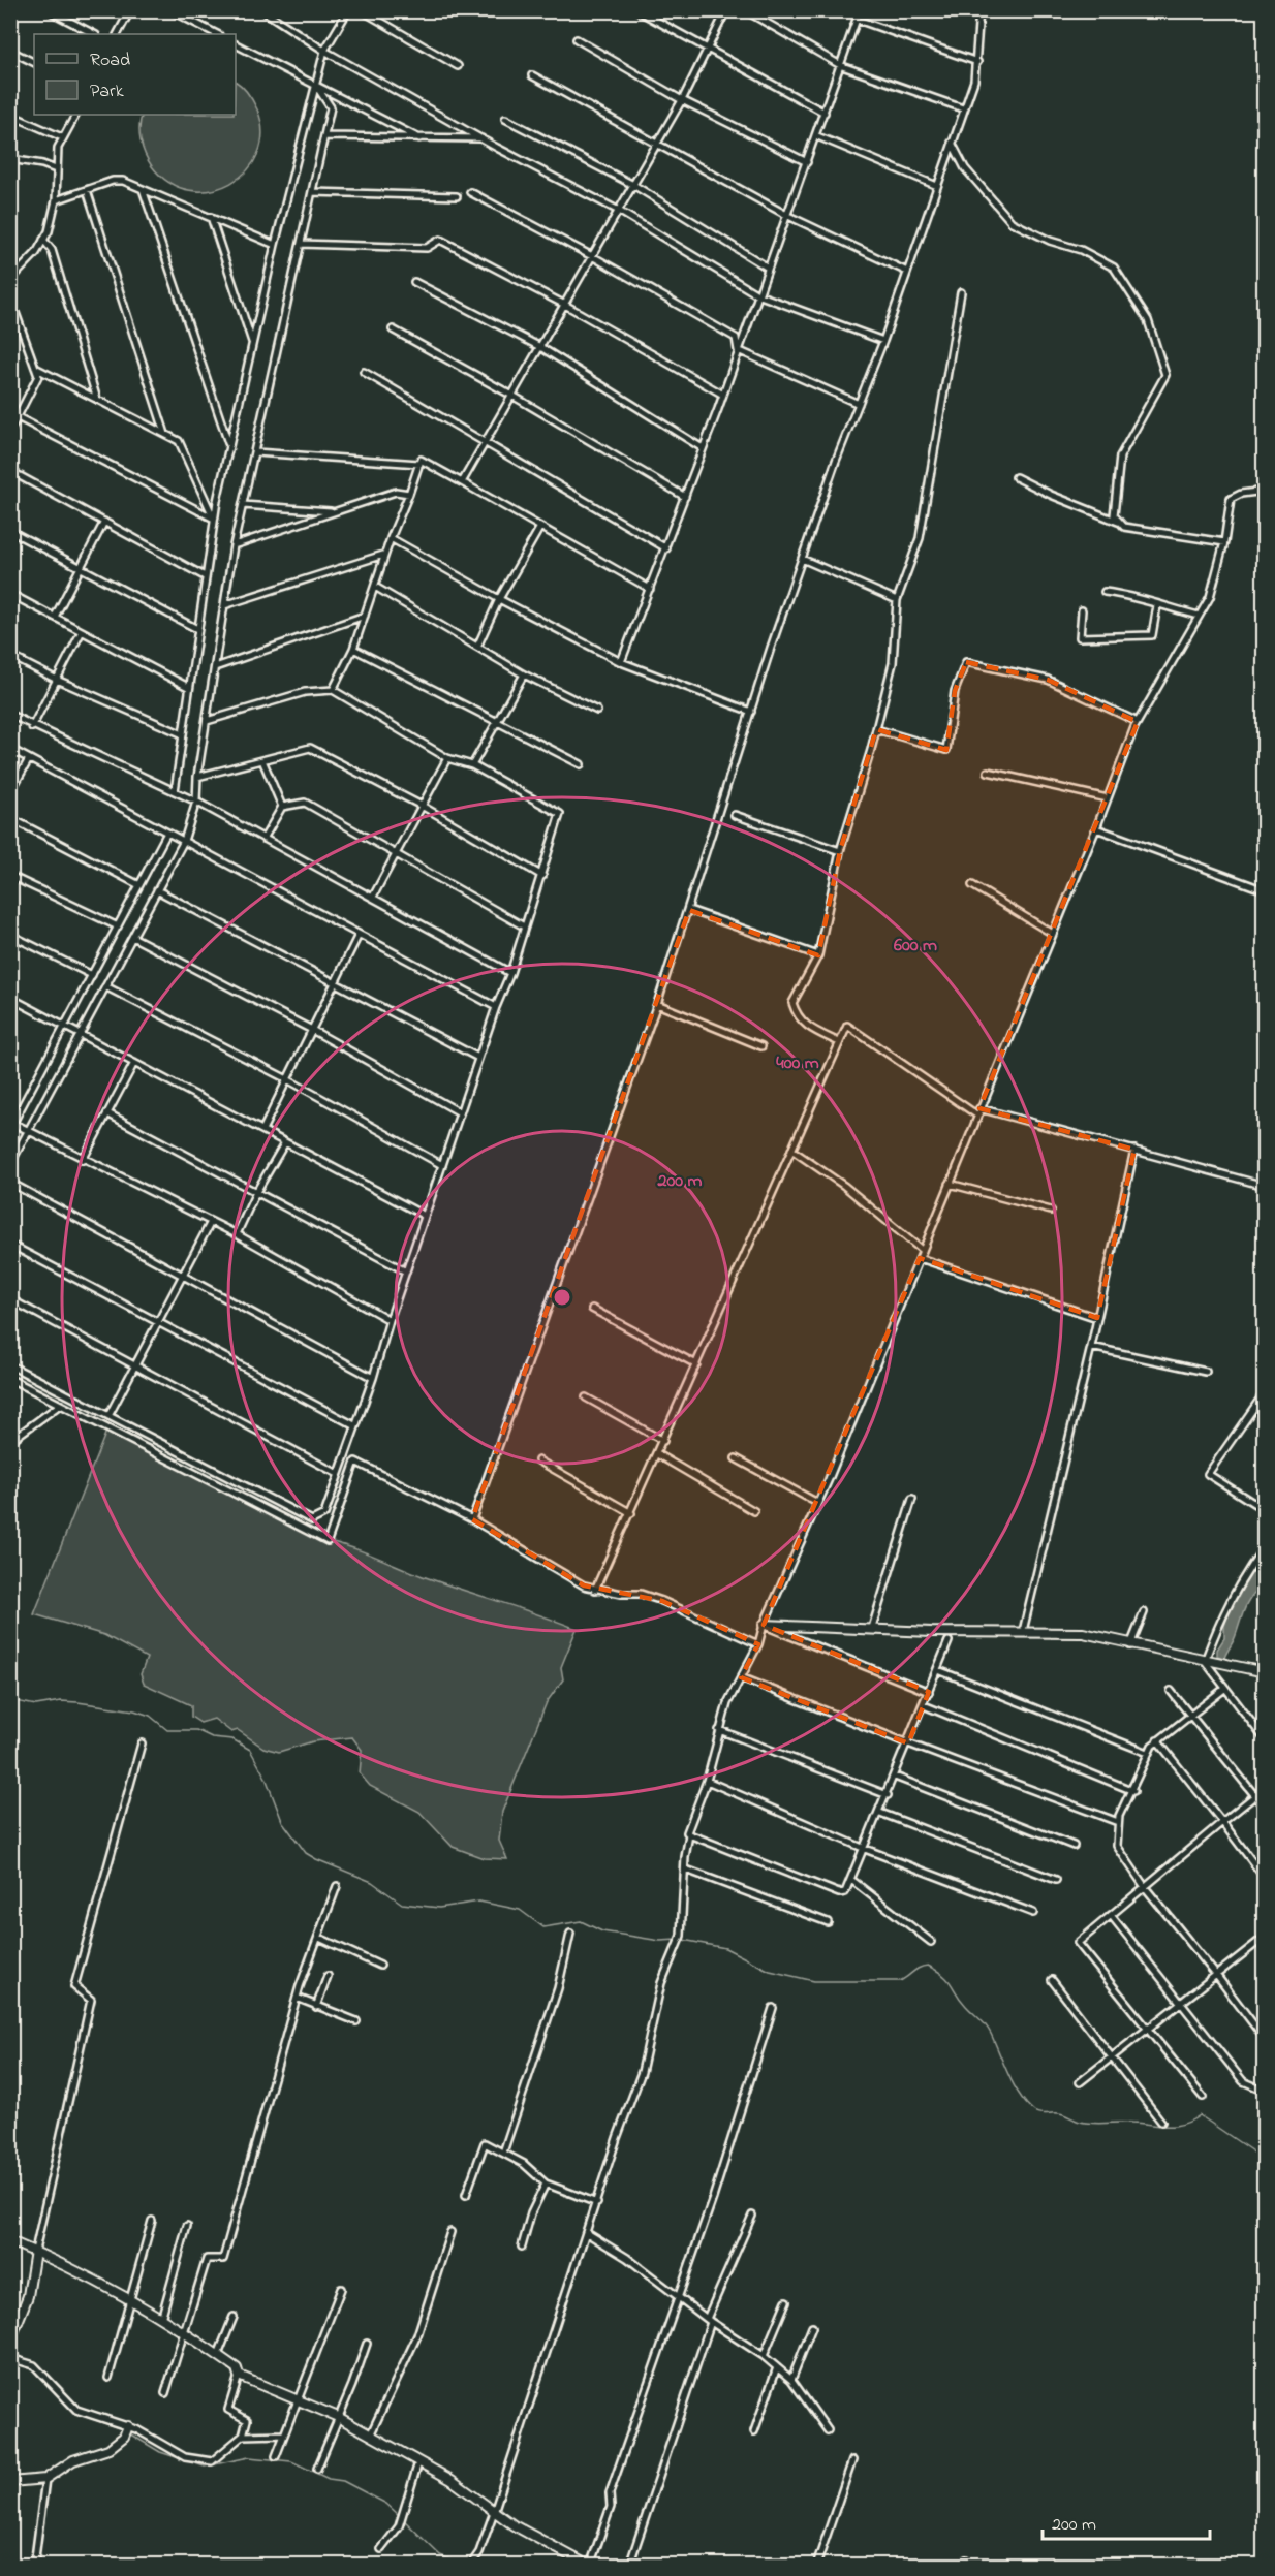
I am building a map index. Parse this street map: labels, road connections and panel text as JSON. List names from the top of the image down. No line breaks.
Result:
{"legend":["Road","Park"],"scale_bar":"200 m","rings":["600 m","400 m","200 m"]}
